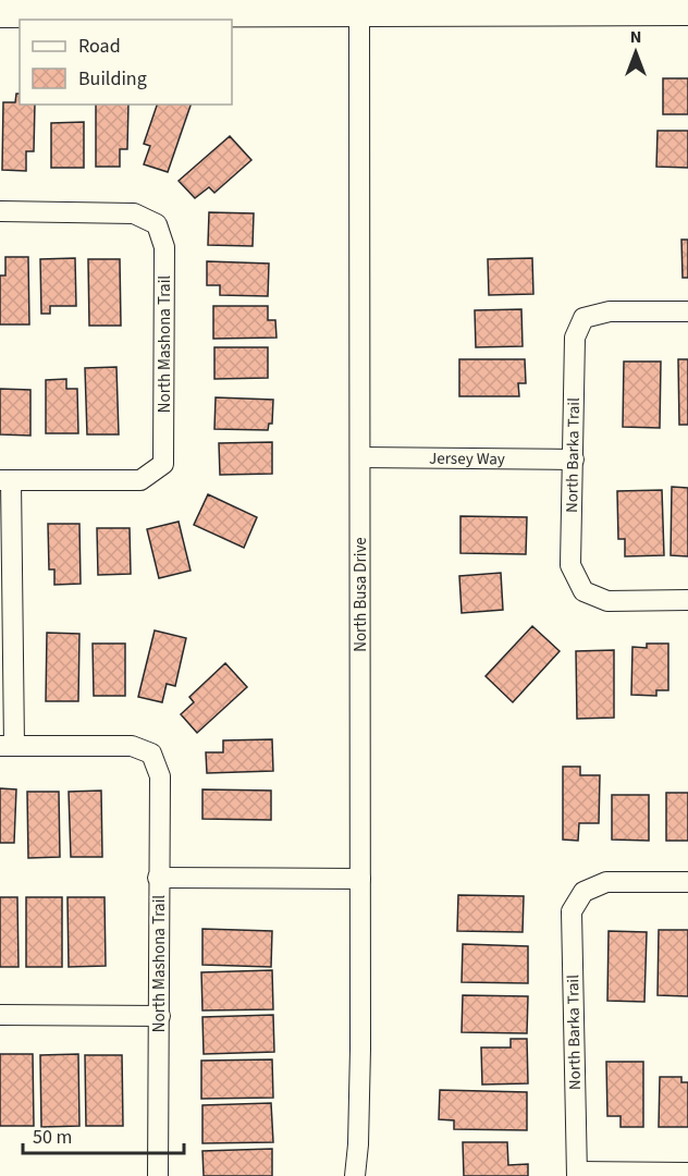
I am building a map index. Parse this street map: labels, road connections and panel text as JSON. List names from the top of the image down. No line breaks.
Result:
{"streets":{"street":["North Mashona Trail","North Barka Trail","Jersey Way","North Busa Drive"]},"crossings":[["North Barka Trail","Jersey Way"],["Jersey Way","North Busa Drive"]],"legend":["Road","Building"],"scale_bar":"50 m","north":"top"}
